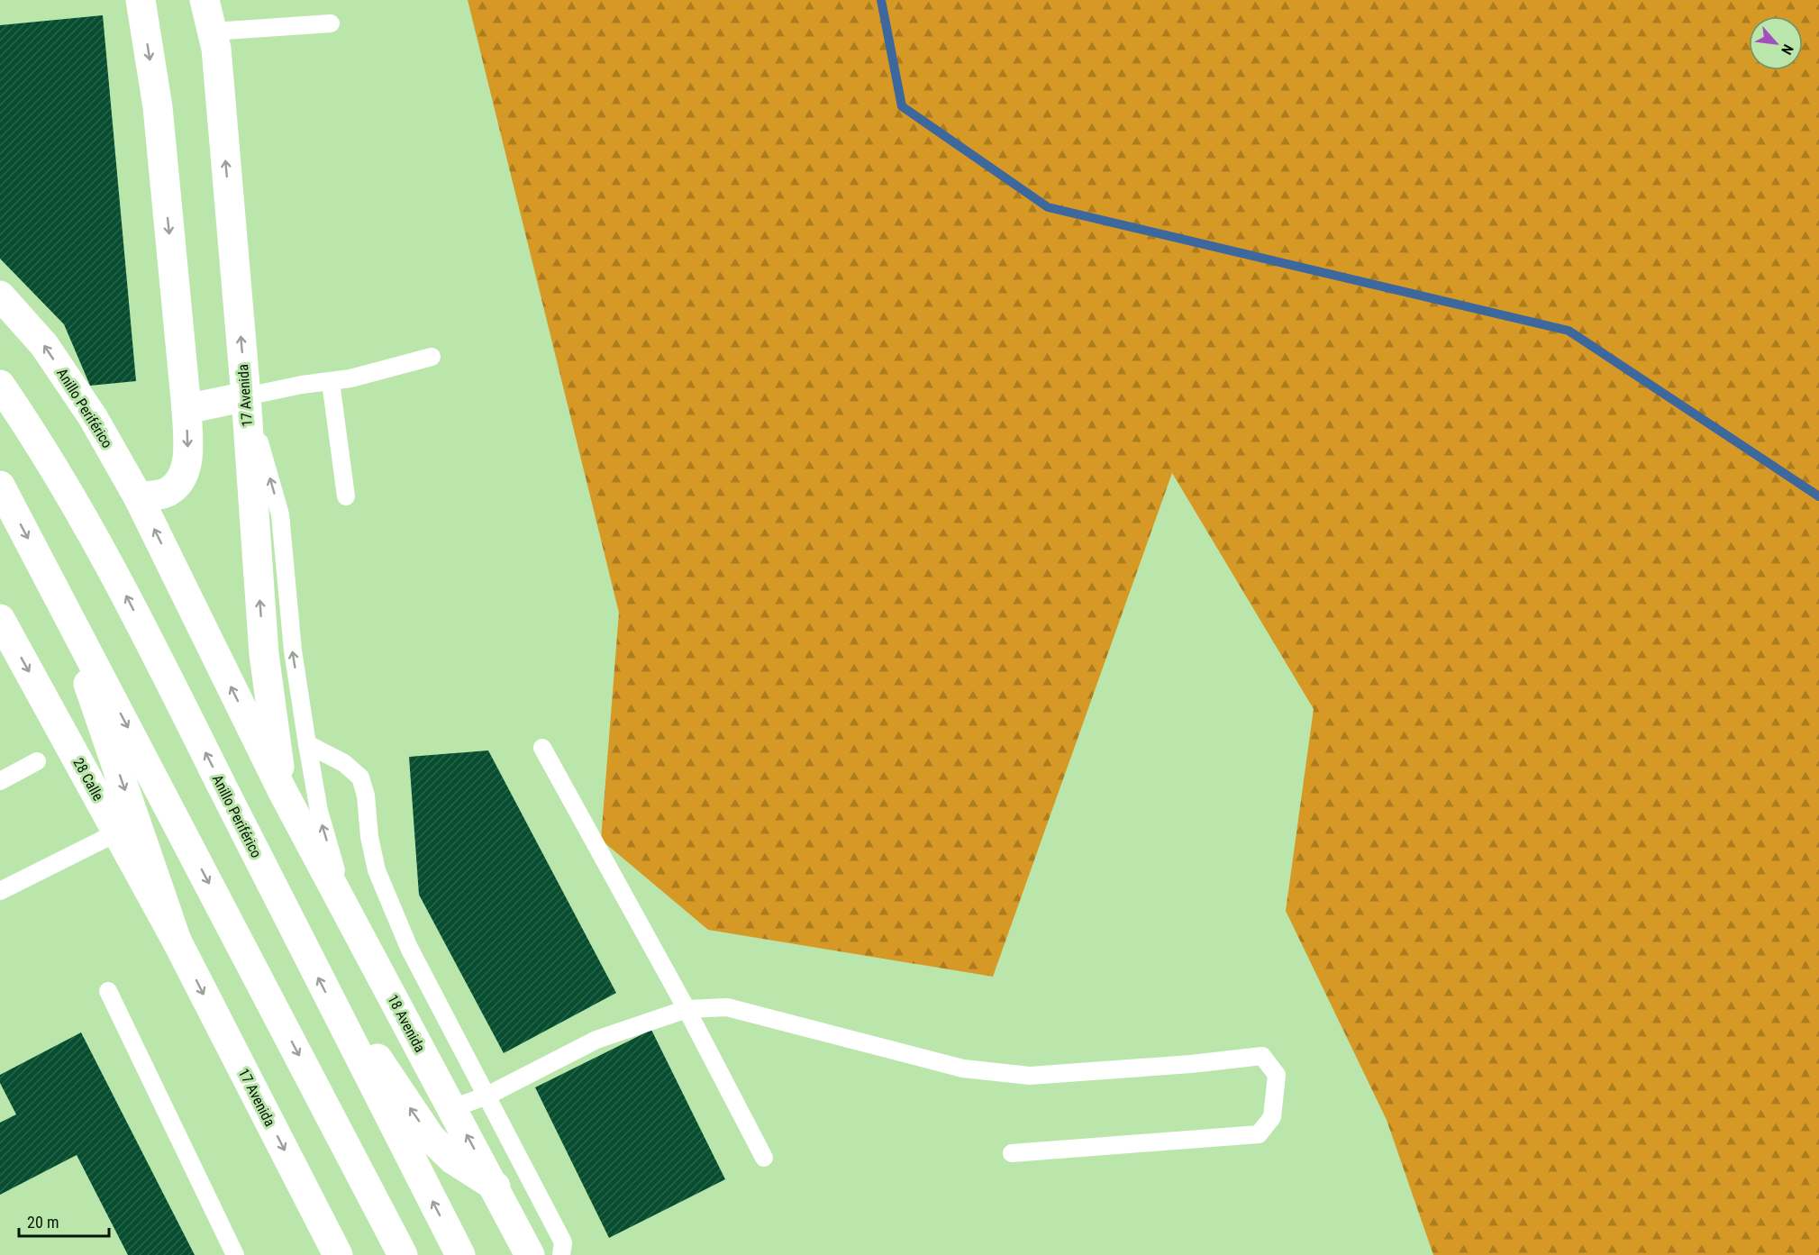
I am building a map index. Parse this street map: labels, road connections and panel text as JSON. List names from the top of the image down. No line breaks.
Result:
{"streets":{"main road":["17 Avenida","Anillo Periférico","28 Calle","18 Avenida"]},"crossings":[["17 Avenida","Anillo Periférico"],["17 Avenida","28 Calle"],["17 Avenida","18 Avenida"],["Anillo Periférico","18 Avenida"]],"scale_bar":"20 m","north":"bottom right"}
